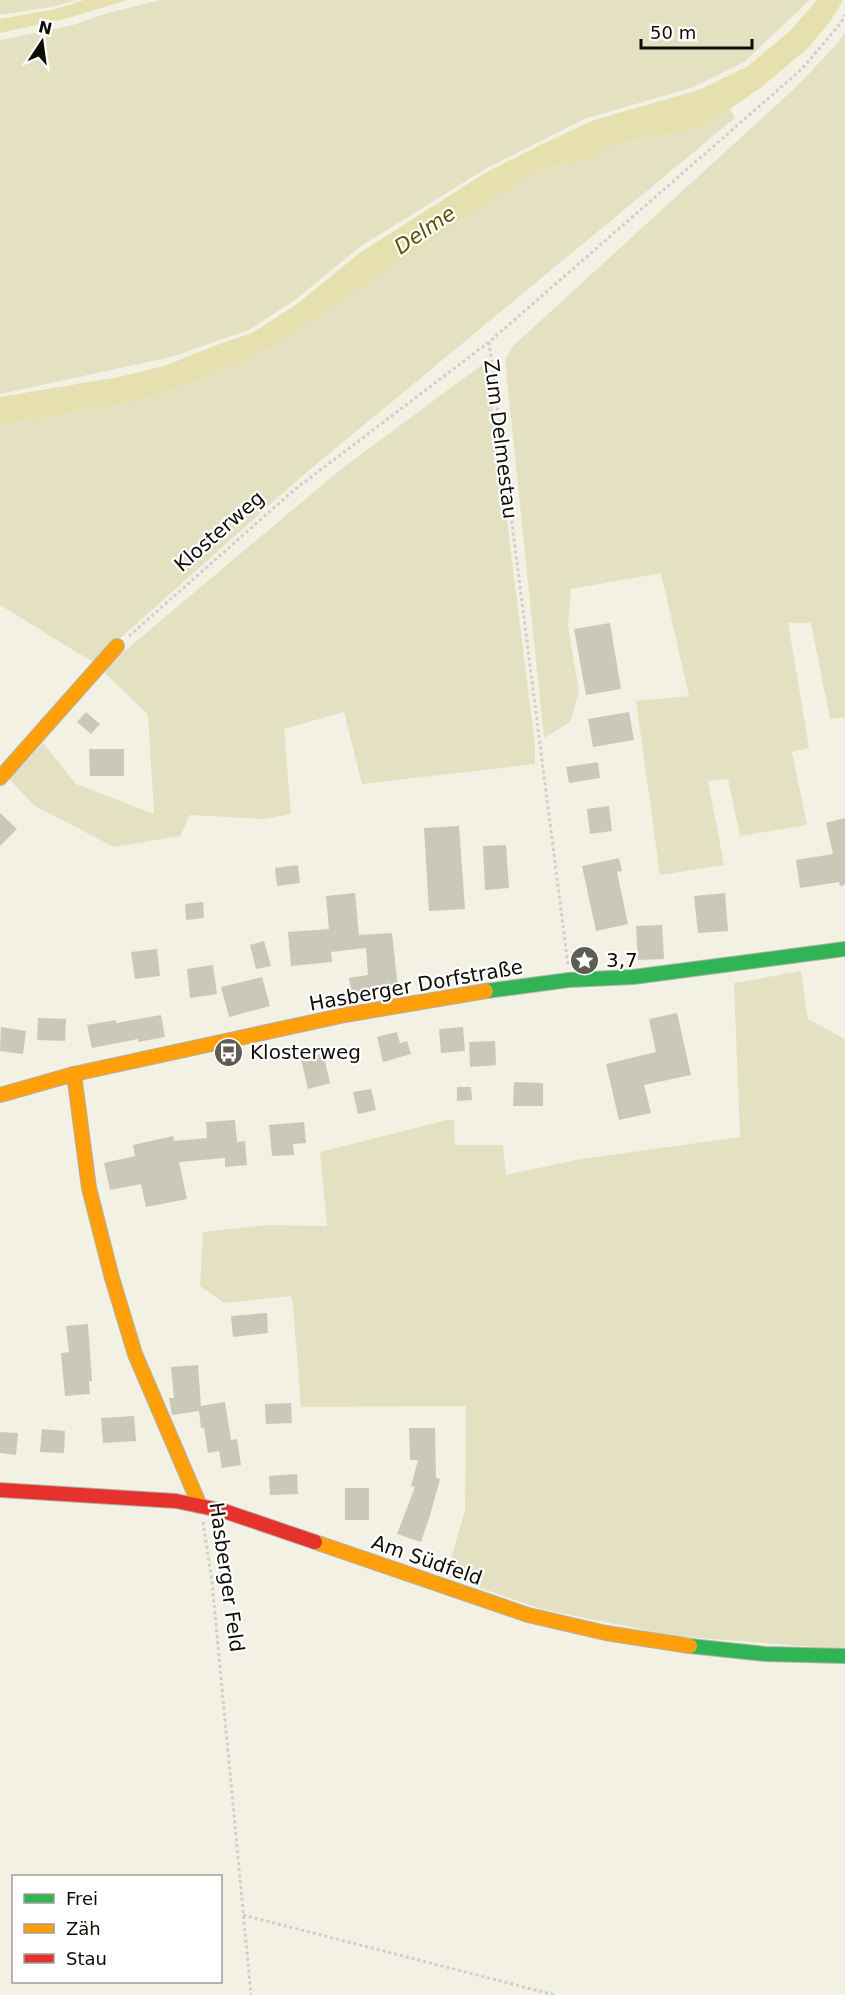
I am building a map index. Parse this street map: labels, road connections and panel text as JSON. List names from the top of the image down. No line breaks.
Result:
{"streets":{"street":["Hasberger Dorfstraße","Am Südfeld","Hasberger Feld"],"path":["Zum Delmestau","Klosterweg"]},"crossings":[["Zum Delmestau","Klosterweg"],["Zum Delmestau","Hasberger Dorfstraße"],["Hasberger Dorfstraße","Hasberger Feld"],["Am Südfeld","Hasberger Feld"]],"water":["Delme"],"places":{"place":["3,7"],"bus stop":["Klosterweg"]},"legend":["Frei","Zäh","Stau"],"scale_bar":"50 m","north":"top"}
